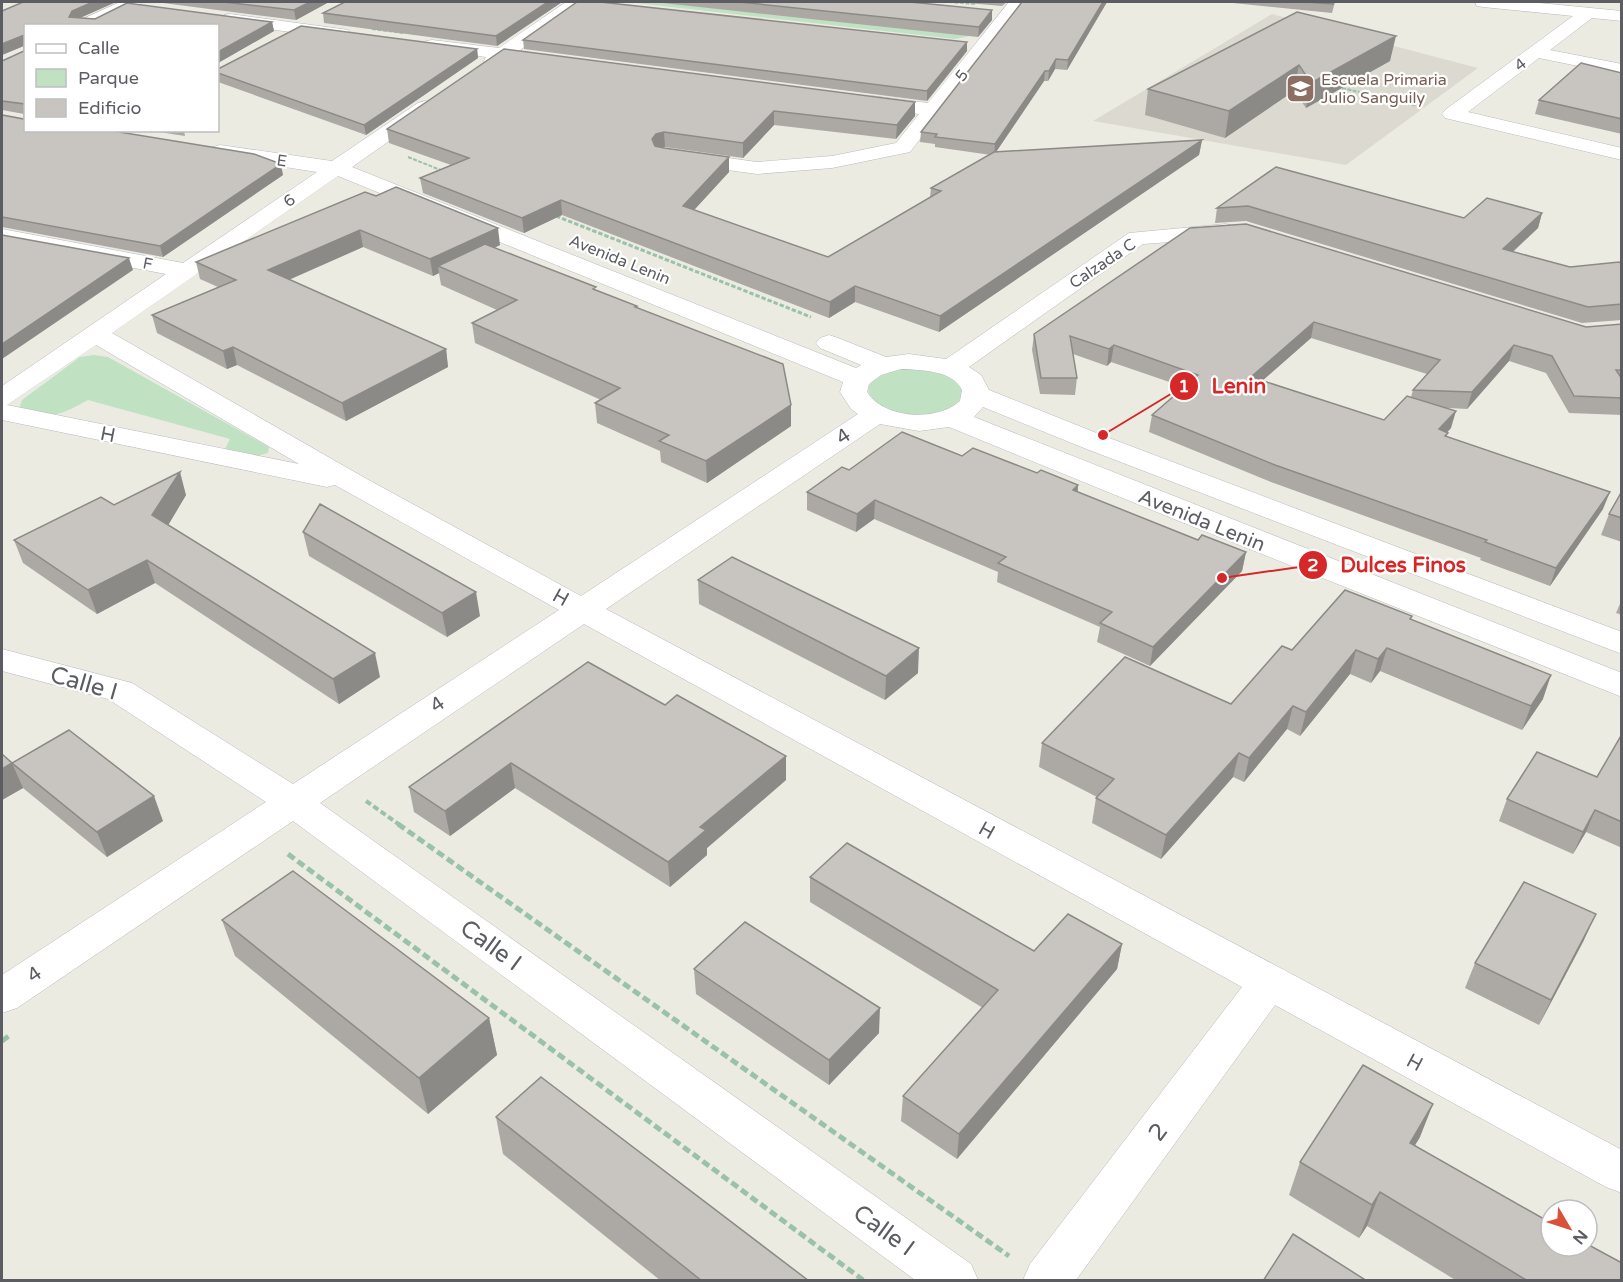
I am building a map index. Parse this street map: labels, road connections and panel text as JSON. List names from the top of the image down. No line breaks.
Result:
{"streets":{"street":["4","5","E","6","Avenida Lenin","F","Calzada C","H","Calle I","2"]},"crossings":[["4","H"],["4","Calle I"],["E","6"],["E","Avenida Lenin"],["6","Avenida Lenin"],["6","F"],["6","H"],["H","2"]],"places":{"school or university":["Escuela Primaria Julio Sanguily"],"other":["Lenin","Dulces Finos"]},"legend":["Calle","Parque","Edificio"],"north":"bottom right"}
